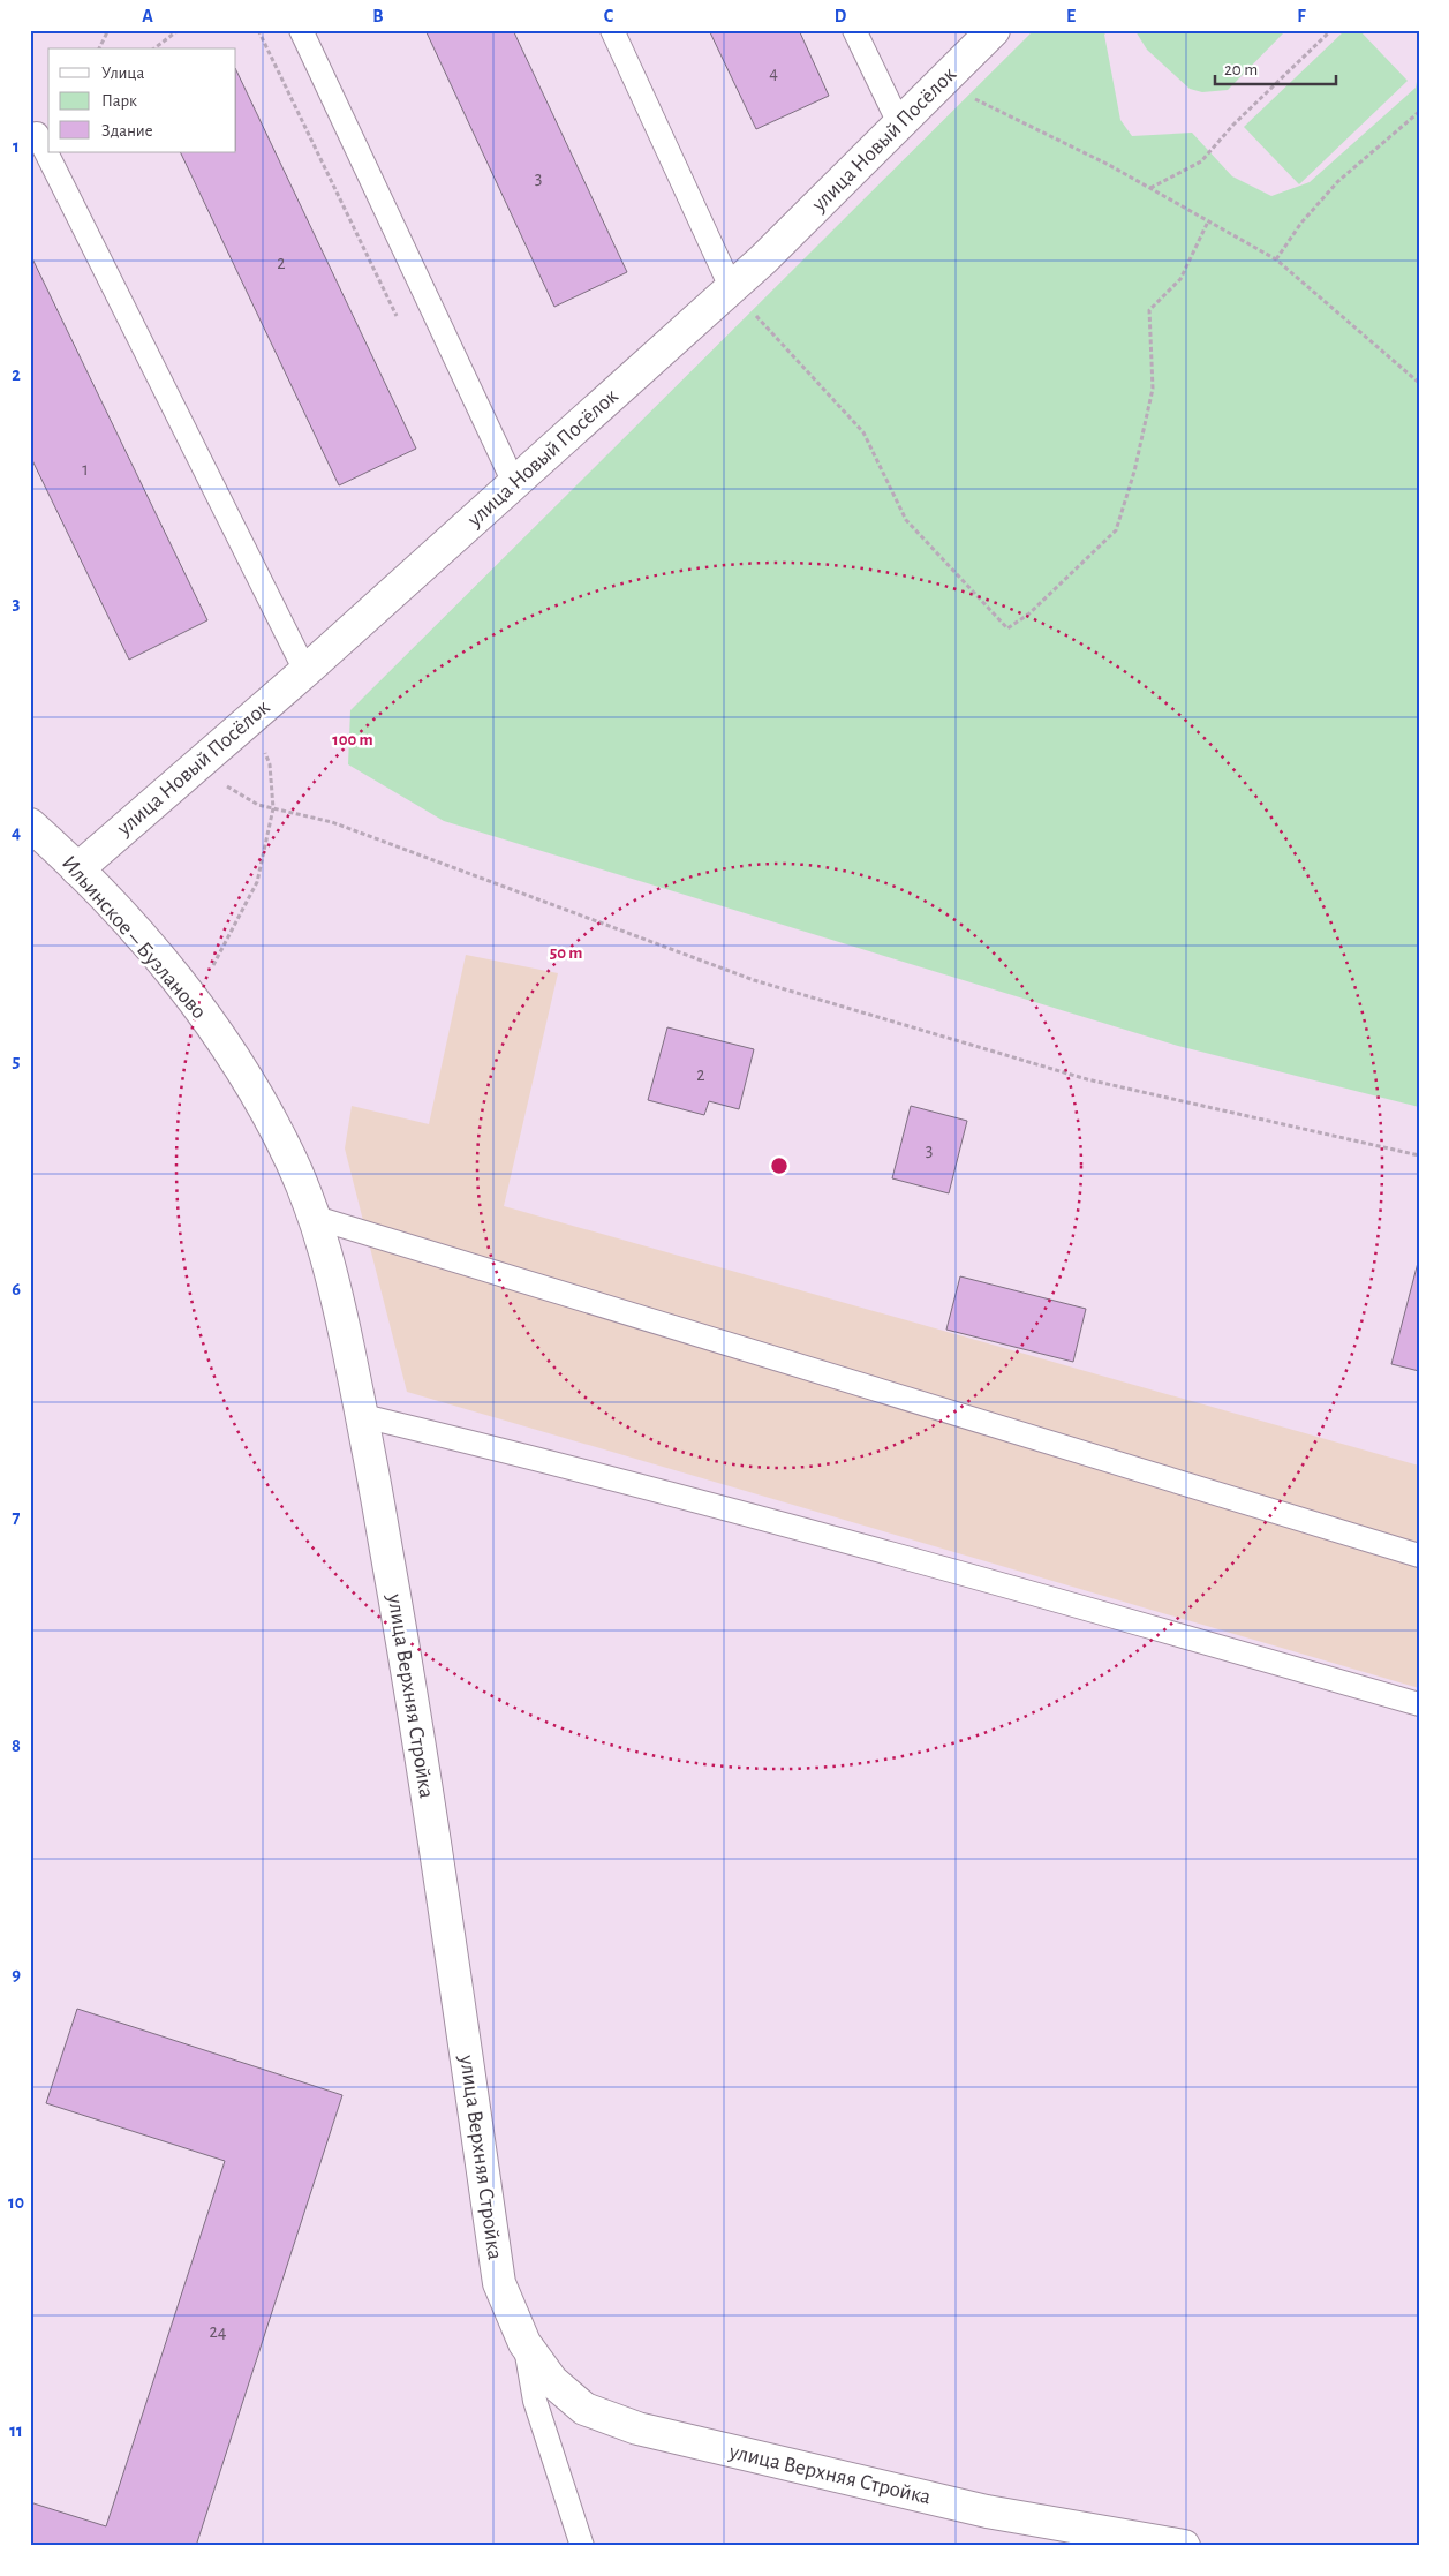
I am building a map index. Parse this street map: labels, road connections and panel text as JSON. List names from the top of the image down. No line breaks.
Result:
{"streets":{"street":["улица Новый Посёлок","Ильинское – Бузланово","улица Верхняя Стройка"]},"crossings":[["улица Новый Посёлок","Ильинское – Бузланово"],["Ильинское – Бузланово","улица Верхняя Стройка"]],"house_numbers":["4","3","2","1","2","3","24"],"legend":["Улица","Парк","Здание"],"scale_bar":"20 m","grid":{"columns":["A","B","C","D","E","F"],"rows":["1","2","3","4","5","6","7","8","9","10","11"]},"rings":["100 m","50 m"]}
